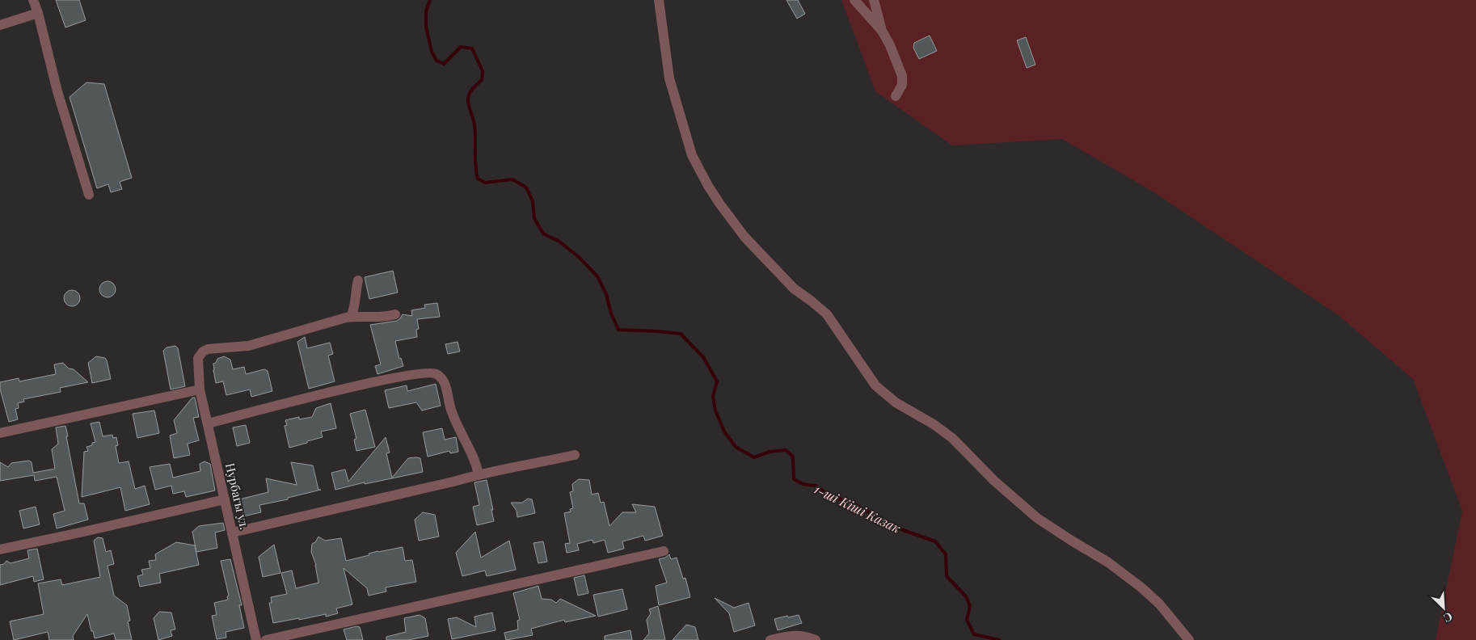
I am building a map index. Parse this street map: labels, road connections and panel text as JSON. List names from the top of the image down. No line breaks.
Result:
{"streets":{"street":["Нурбагы ул."]},"water":["1-ші Кіші Казак"],"north":"bottom right"}
